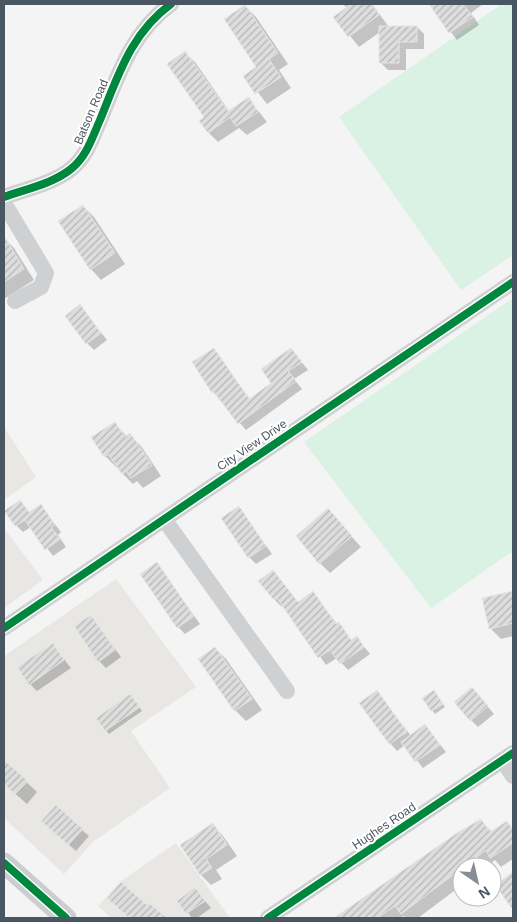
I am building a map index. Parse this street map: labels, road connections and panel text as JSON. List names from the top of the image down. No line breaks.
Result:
{"streets":{"street":["Batson Road","City View Drive","Hughes Road"]},"north":"bottom right"}
